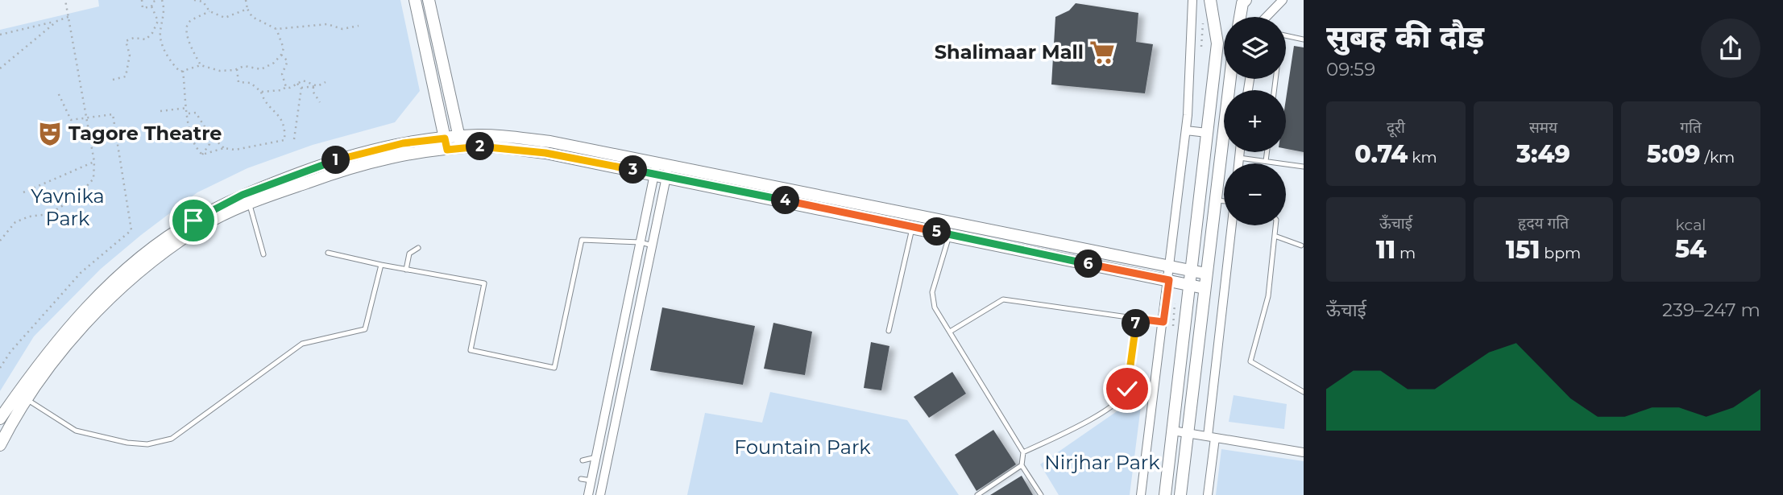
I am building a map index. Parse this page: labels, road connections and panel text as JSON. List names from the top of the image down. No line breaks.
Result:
{"parks":["Yavnika Park","Fountain Park","Nirjhar Park"],"places":{"supermarket":["Shalimaar Mall"],"theatre":["Tagore Theatre"]},"page":{"heading":["सुबह की दौड़","09:59"],"map_buttons":["+","−"],"stats":[["दूरी","0.74 km"],["समय","3:49"],["गति","5:09 /km"],["ऊँचाई","11 m"],["हृदय गति","151 bpm"],["kcal","54"]],"pins":["2","1","3","4","5","6","7"],"chart":["ऊँचाई","239–247 m"]}}
